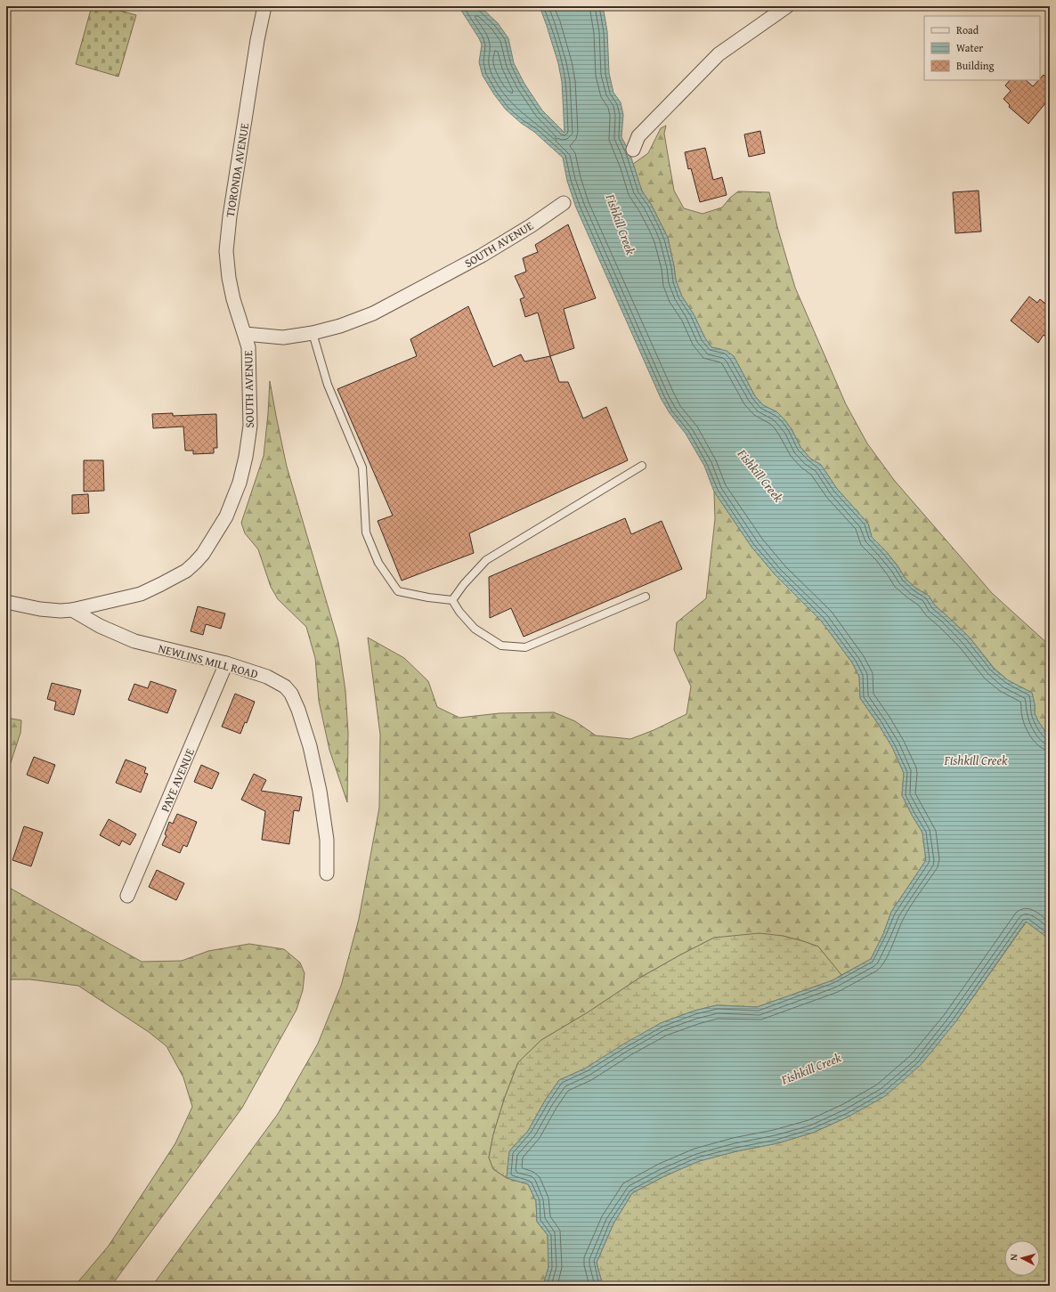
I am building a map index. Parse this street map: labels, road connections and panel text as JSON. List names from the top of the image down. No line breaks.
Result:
{"streets":{"street":["TIORONDA AVENUE","SOUTH AVENUE","NEWLINS MILL ROAD","PAYE AVENUE"]},"crossings":[["TIORONDA AVENUE","SOUTH AVENUE"],["SOUTH AVENUE","NEWLINS MILL ROAD"],["NEWLINS MILL ROAD","PAYE AVENUE"]],"water":["Fishkill Creek"],"legend":["Road","Water","Building"],"north":"left"}
